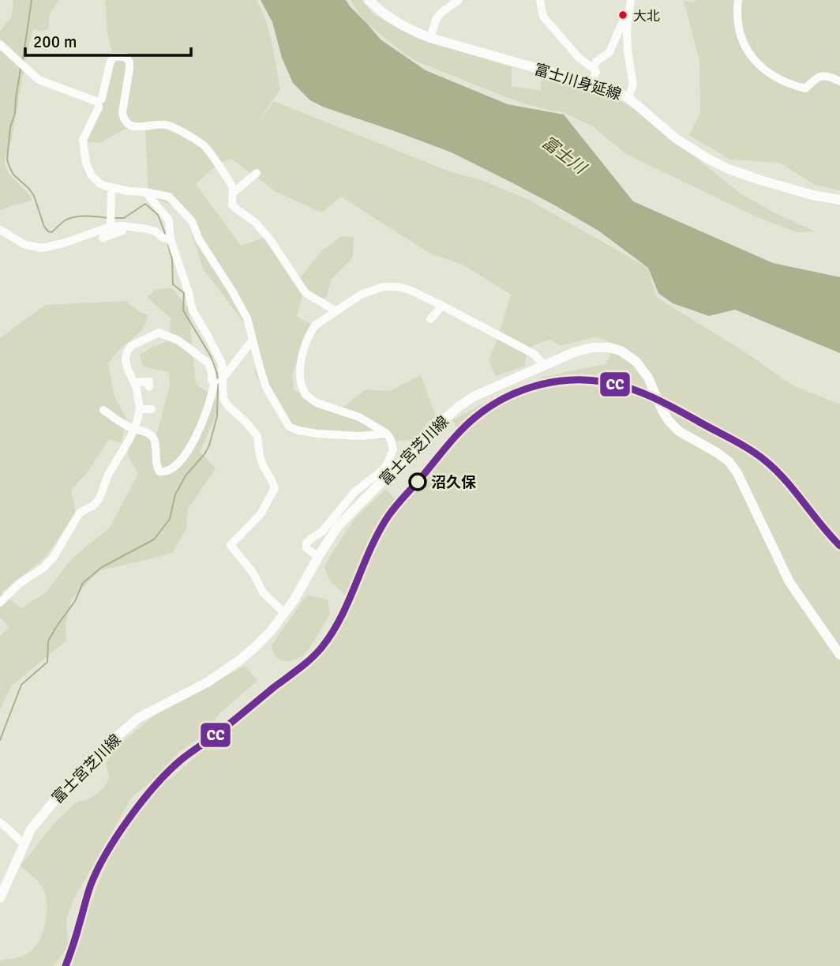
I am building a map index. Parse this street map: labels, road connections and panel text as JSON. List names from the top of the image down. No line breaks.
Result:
{"streets":{"main road":["富士川身延線","富士宮芝川線"]},"water":["富士川"],"places":["大北","沼久保"],"lines":["transit line CC"],"scale_bar":"200 m"}
